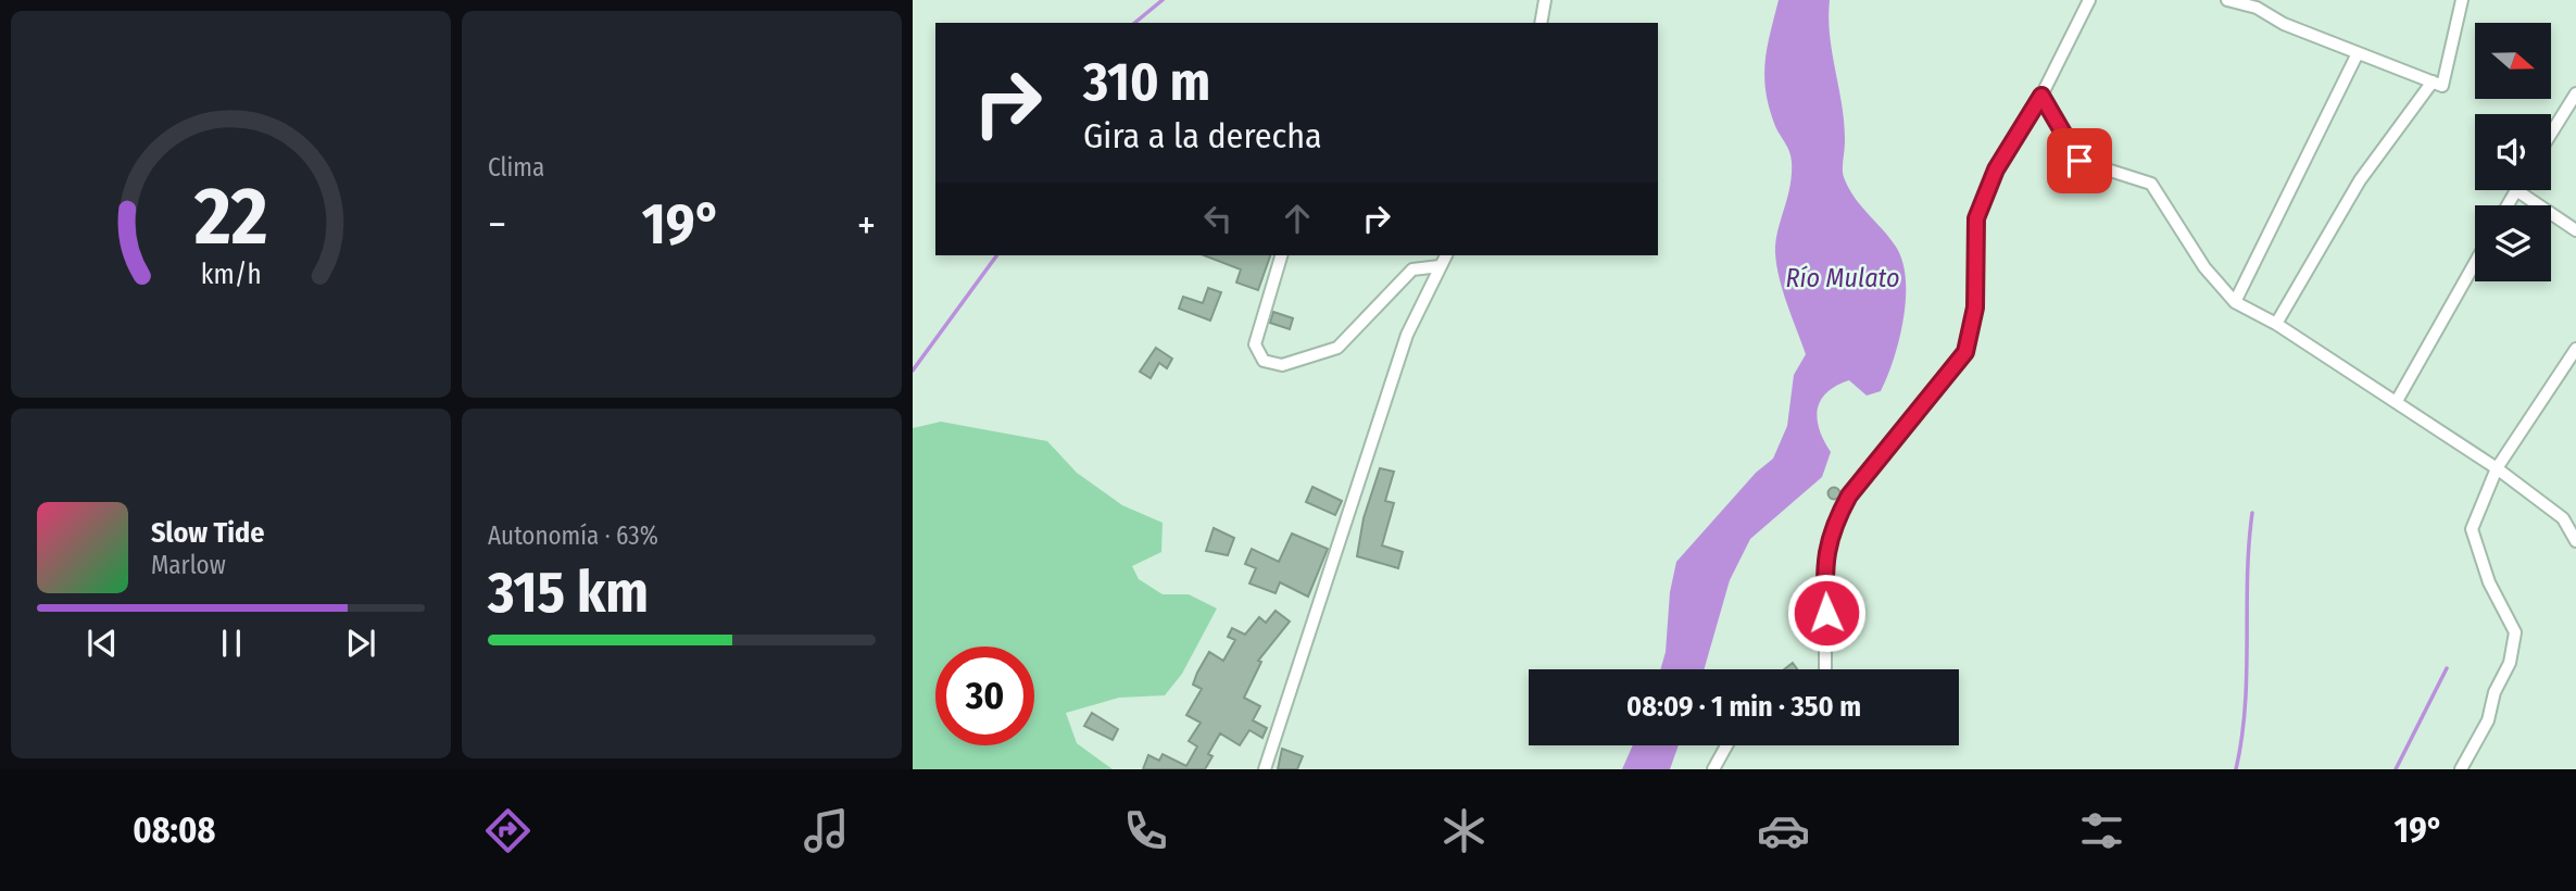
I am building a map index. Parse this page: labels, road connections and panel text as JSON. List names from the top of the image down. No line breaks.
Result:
{"water":["Río Mulato"],"north":"right","page":{"tile":["Clima",["Autonomía · 63%","315 km"]],"turn":["310 m","Gira a la derecha"],"heat":["−","19°","+"],"song":["Slow Tide","Marlow"],"limit":"30","trip":"08:09 · 1 min · 350 m","tabs":["08:08","19°"],"gauge":["22","km/h"]}}
